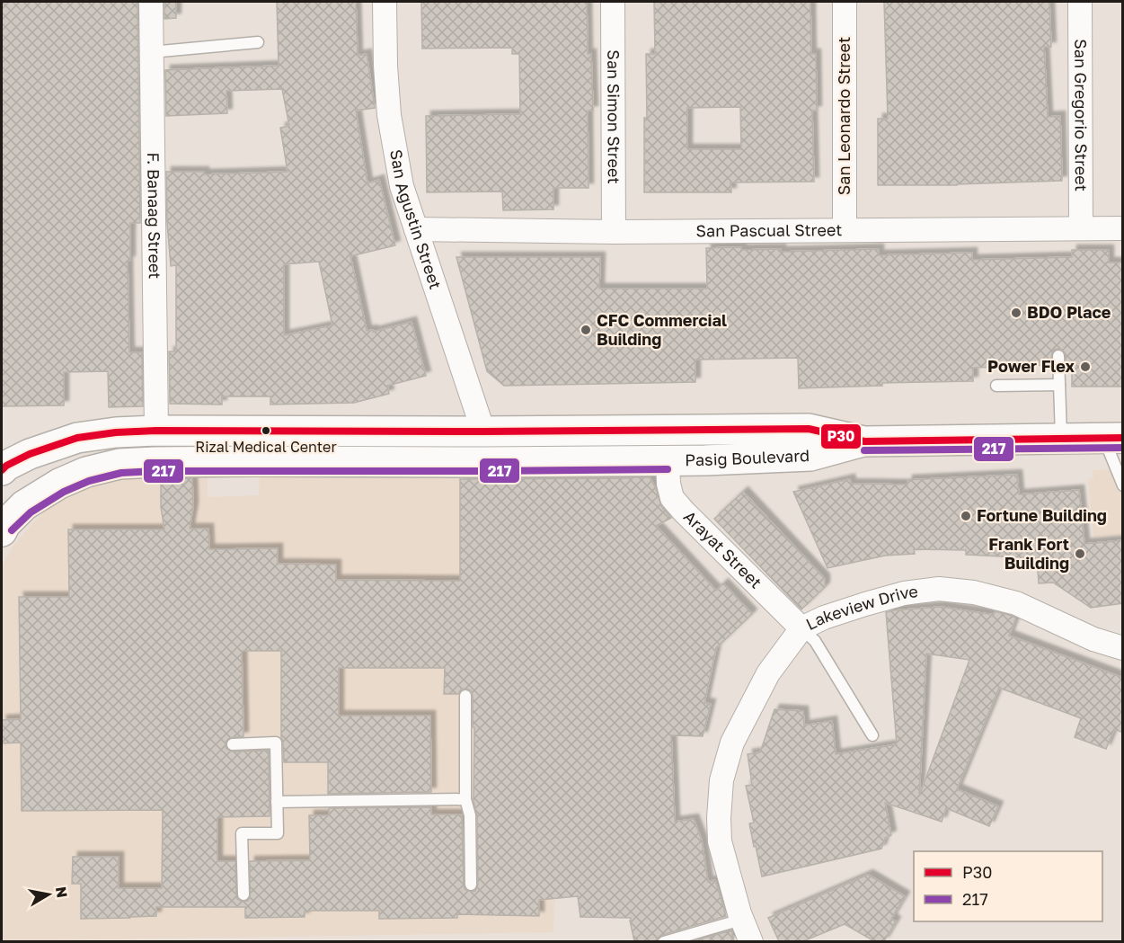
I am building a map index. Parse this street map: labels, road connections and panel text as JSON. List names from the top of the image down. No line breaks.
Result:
{"streets":{"main road":["Pasig Boulevard"],"street":["San Gregorio Street","San Leonardo Street","San Simon Street","F. Banaag Street","San Agustin Street","San Pascual Street","Arayat Street","Lakeview Drive"]},"crossings":[["San Gregorio Street","San Pascual Street"],["San Leonardo Street","San Pascual Street"],["San Simon Street","San Pascual Street"],["F. Banaag Street","Pasig Boulevard"],["San Agustin Street","San Pascual Street"],["San Agustin Street","Pasig Boulevard"],["Pasig Boulevard","Arayat Street"],["Arayat Street","Lakeview Drive"]],"places":["BDO Place","CFC Commercial Building","Power Flex","Rizal Medical Center","Fortune Building","Frank Fort Building"],"lines":["transit line P30","transit line 217"],"legend":["P30","217"],"north":"right"}
